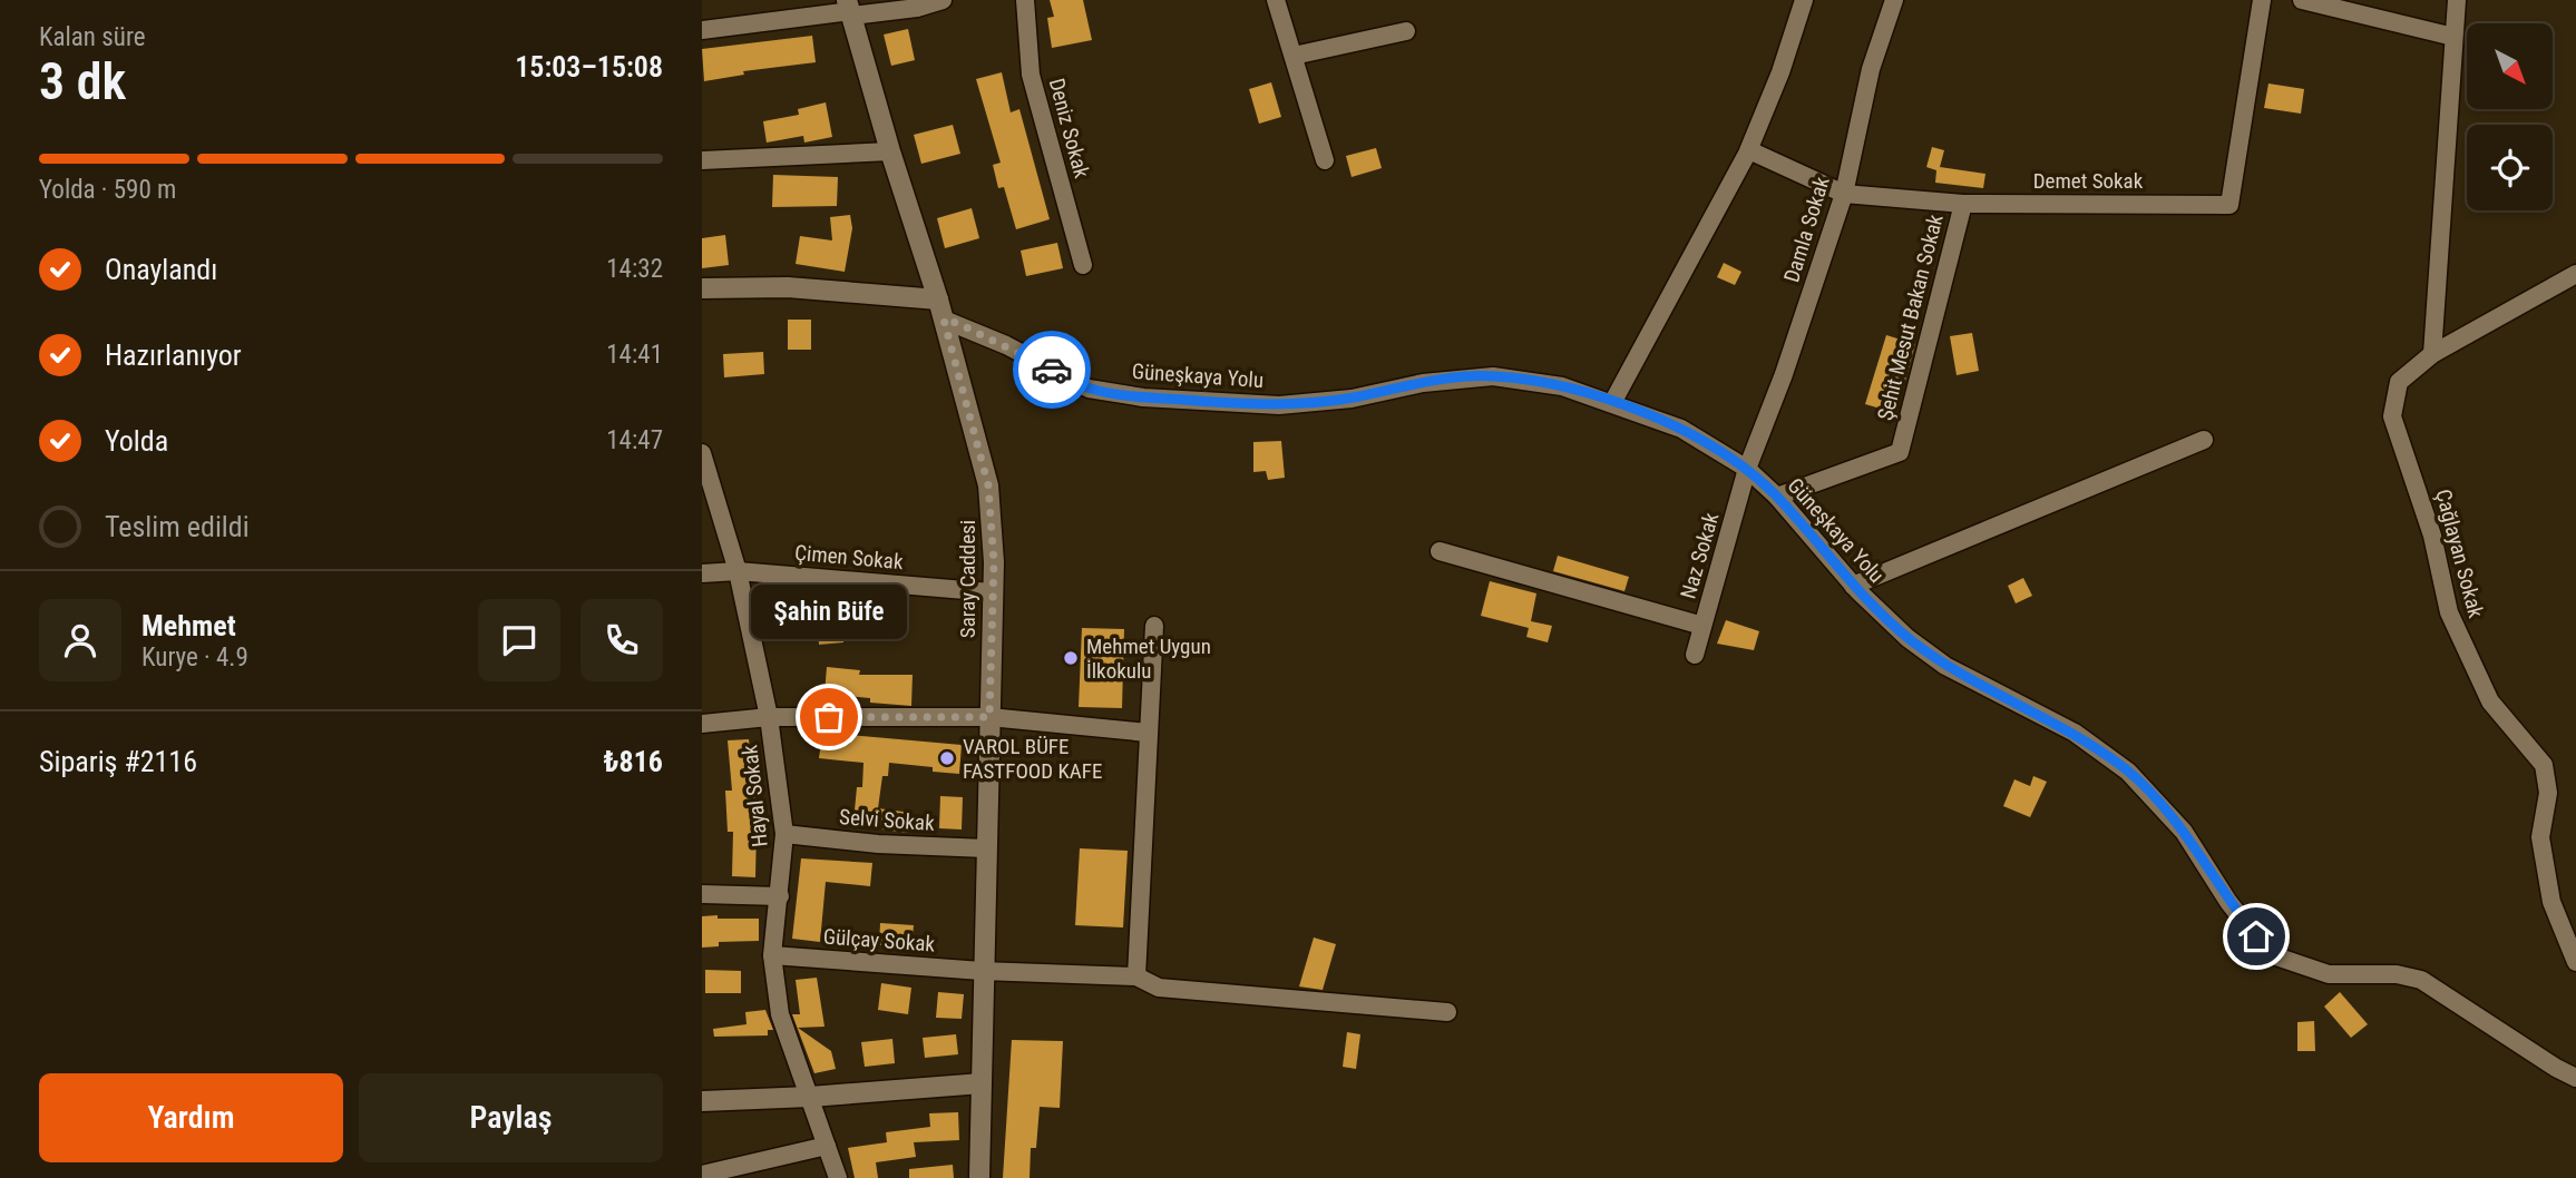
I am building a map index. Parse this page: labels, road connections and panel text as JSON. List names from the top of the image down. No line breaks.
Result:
{"streets":{"street":["Deniz Sokak","Demet Sokak","Damla Sokak","Şehit Mesut Bakan Sokak","Güneşkaya Yolu","Çağlayan Sokak","Naz Sokak","Çimen Sokak","Saray Caddesi","Hayal Sokak","Selvi Sokak","Gülçay Sokak"]},"crossings":[["Demet Sokak","Damla Sokak"],["Demet Sokak","Şehit Mesut Bakan Sokak"],["Damla Sokak","Güneşkaya Yolu"],["Damla Sokak","Naz Sokak"],["Şehit Mesut Bakan Sokak","Güneşkaya Yolu"],["Güneşkaya Yolu","Naz Sokak"],["Güneşkaya Yolu","Saray Caddesi"],["Çimen Sokak","Saray Caddesi"],["Çimen Sokak","Hayal Sokak"],["Saray Caddesi","Selvi Sokak"],["Saray Caddesi","Gülçay Sokak"],["Hayal Sokak","Selvi Sokak"],["Hayal Sokak","Gülçay Sokak"]],"places":["Mehmet Uygun İlkokulu","Şahin Büfe","VAROL BÜFE FASTFOOD KAFE"],"north":"bottom right","page":{"heading":["3 dk","Kalan süre","15:03–15:08"],"panel":["Mehmet","Kurye · 4.9","Sipariş #2116","₺816"],"bar":"Yolda · 590 m","list":[["Onaylandı","14:32"],["Hazırlanıyor","14:41"],["Yolda","14:47"],"Teslim edildi"],"bubble":"Şahin Büfe","buttons":["Yardım","Paylaş"]}}
